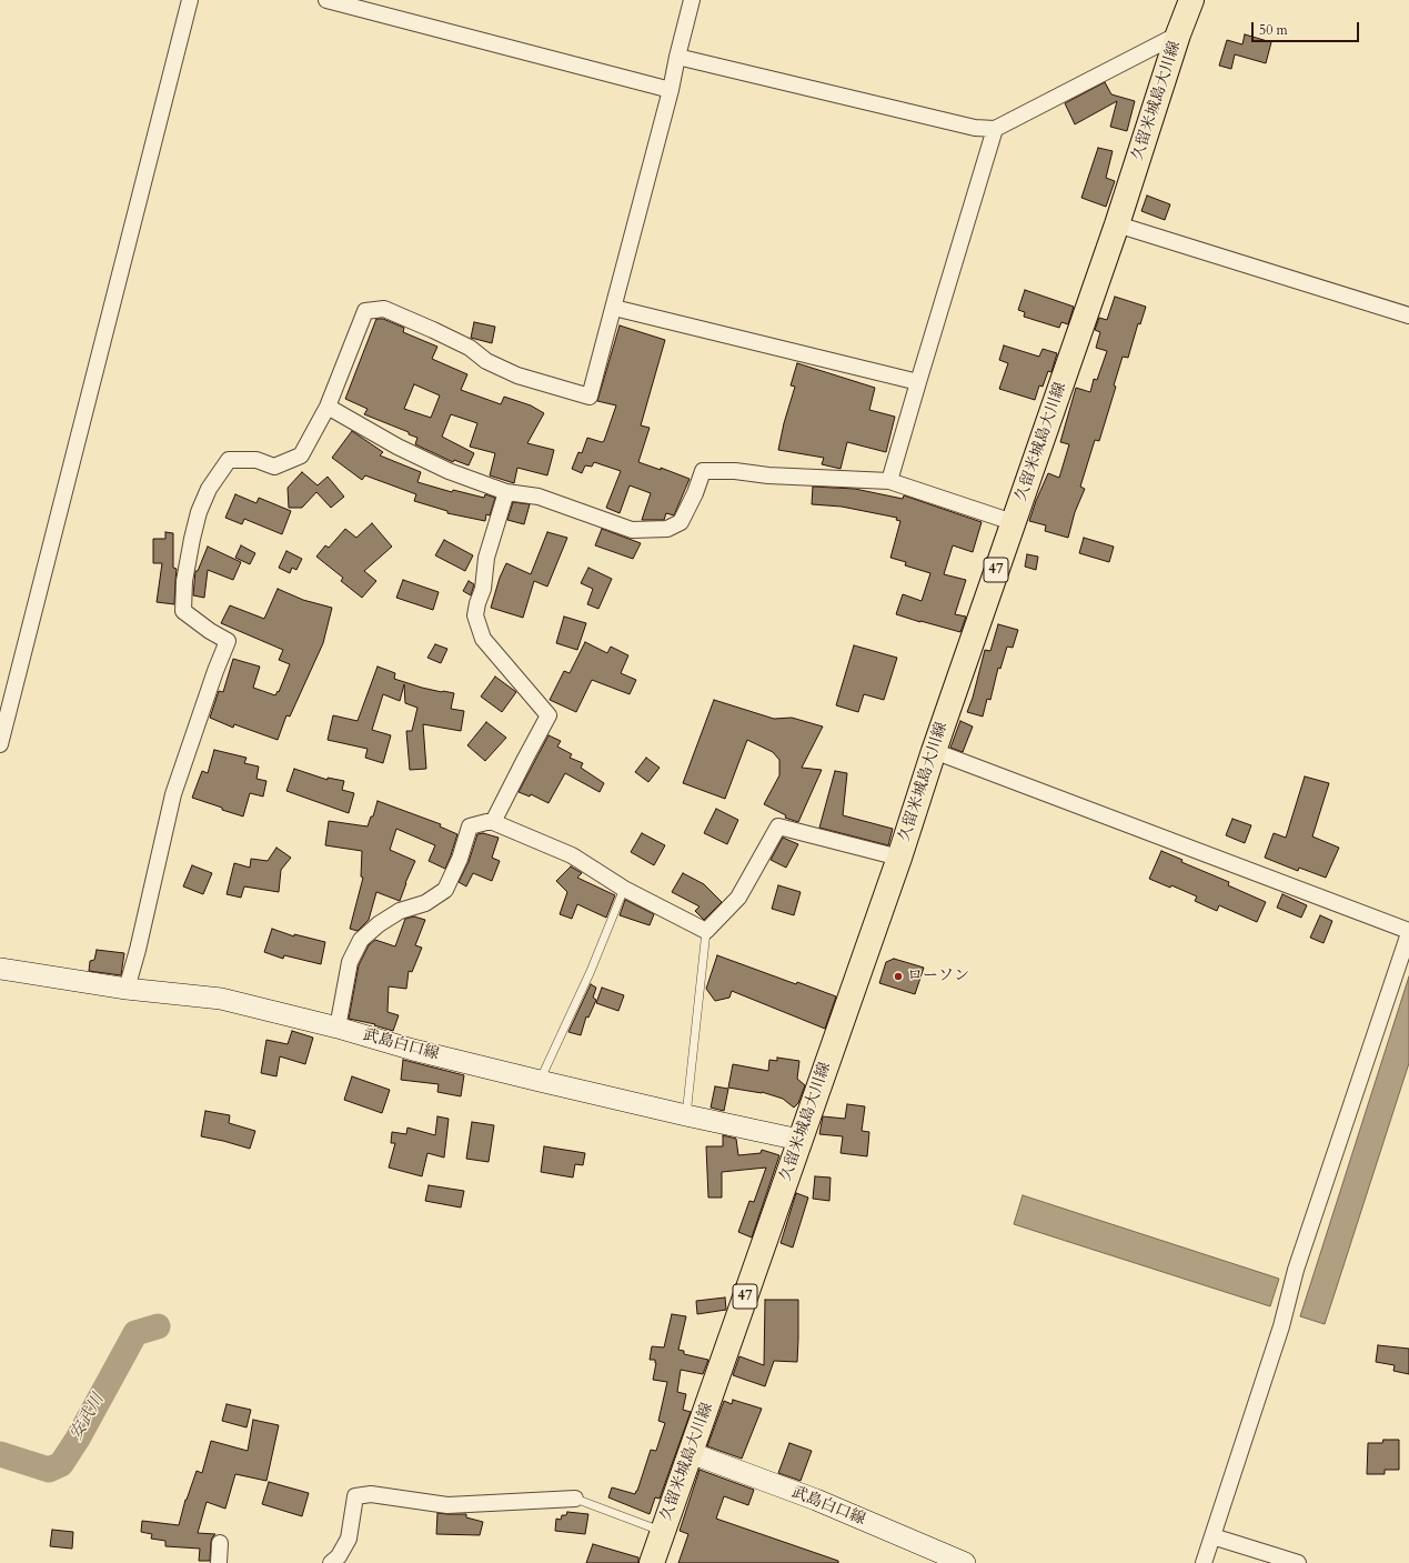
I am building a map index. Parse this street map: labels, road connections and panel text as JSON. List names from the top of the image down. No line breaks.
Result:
{"streets":{"main road":["久留米城島大川線","47","武島白口線"]},"crossings":[["久留米城島大川線","武島白口線"]],"water":["安武川"],"places":["ローソン"],"scale_bar":"50 m"}
